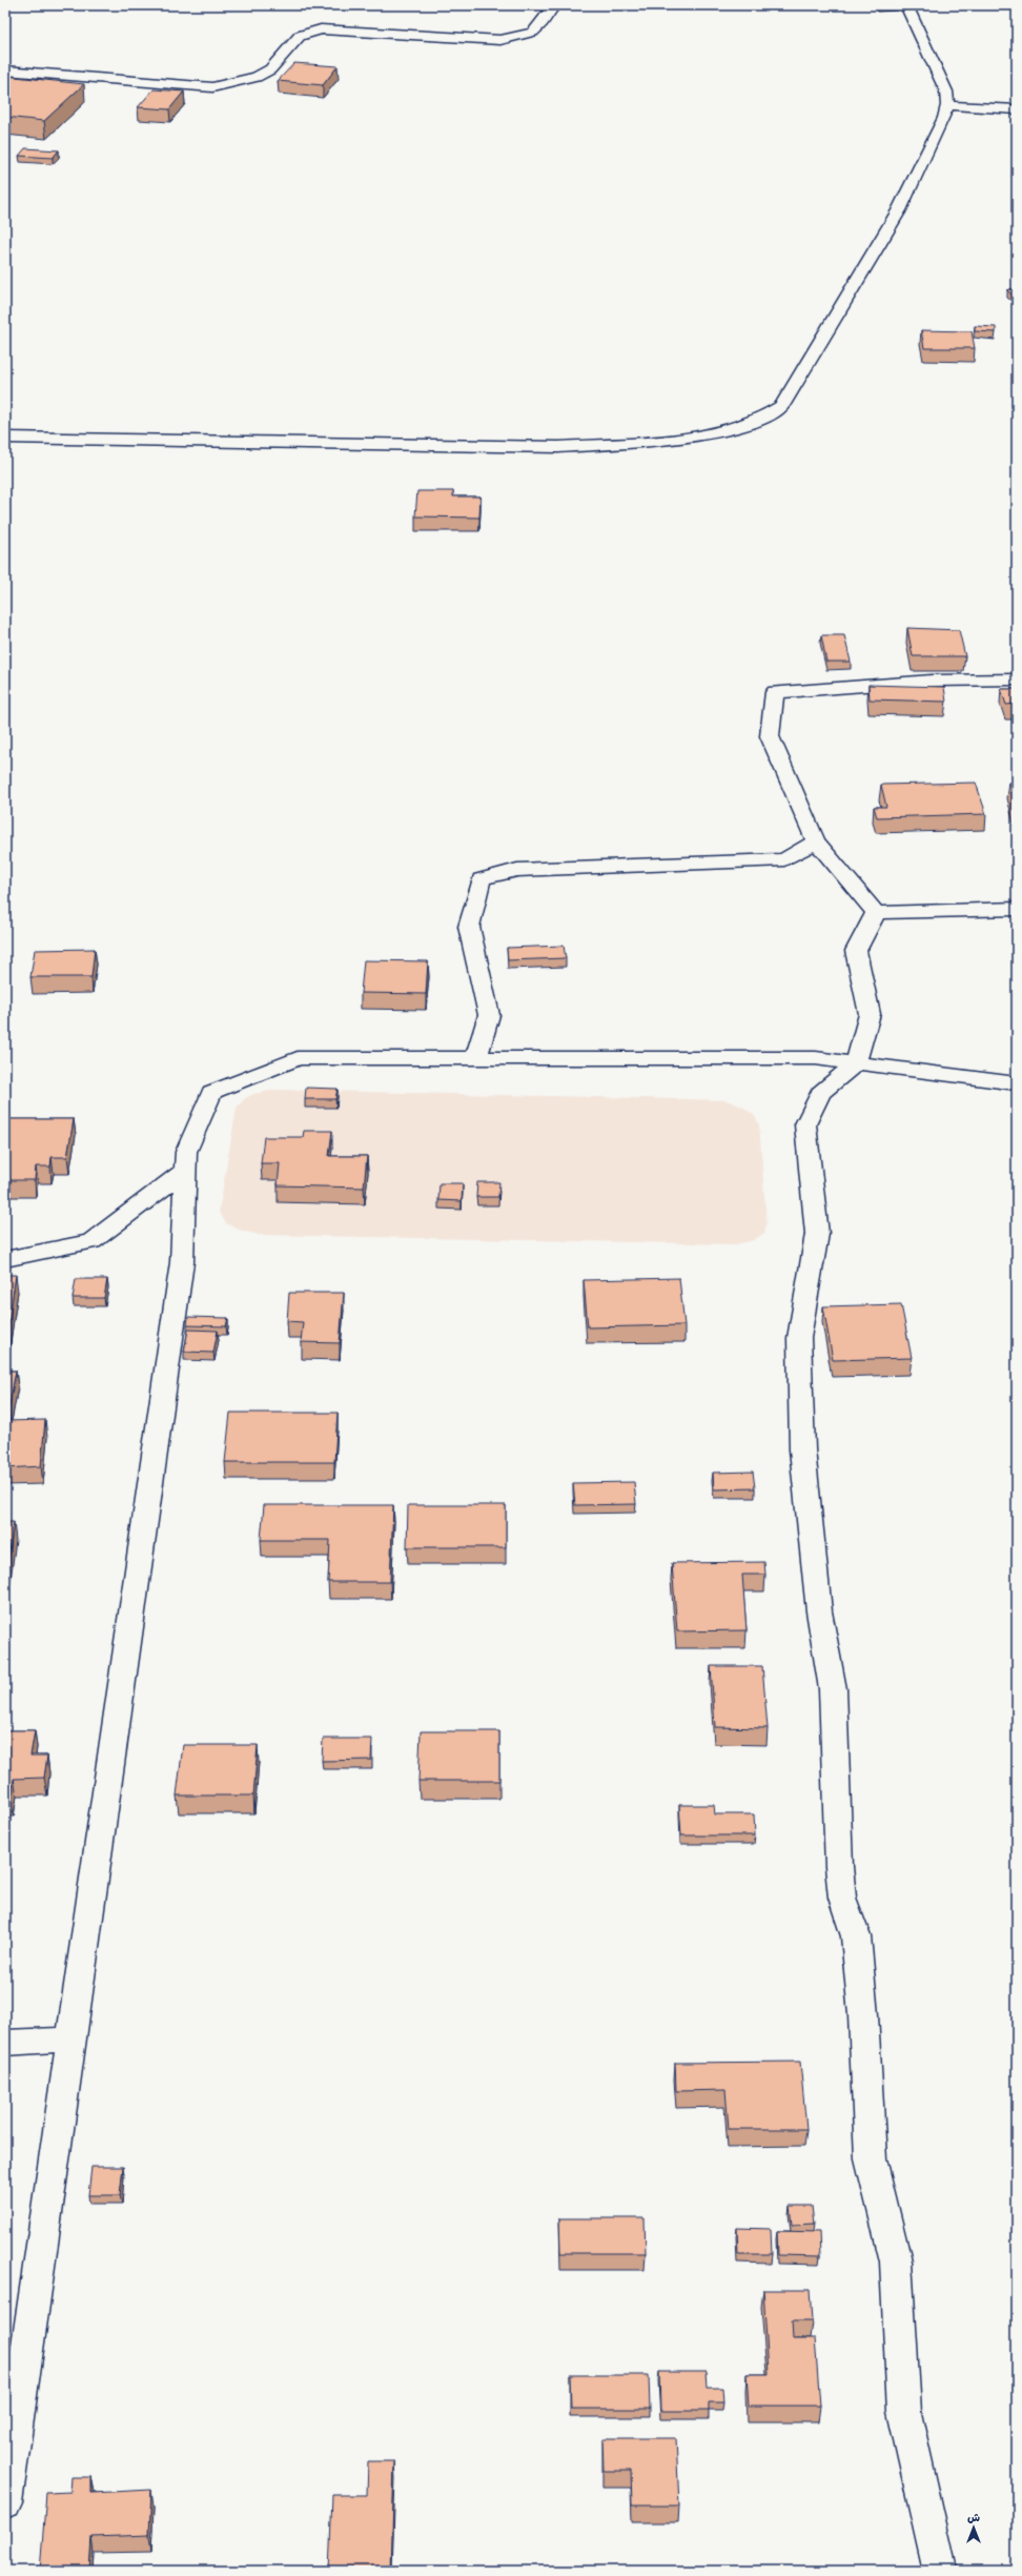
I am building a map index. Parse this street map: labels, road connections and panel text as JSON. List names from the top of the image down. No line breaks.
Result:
{"north":"top"}
